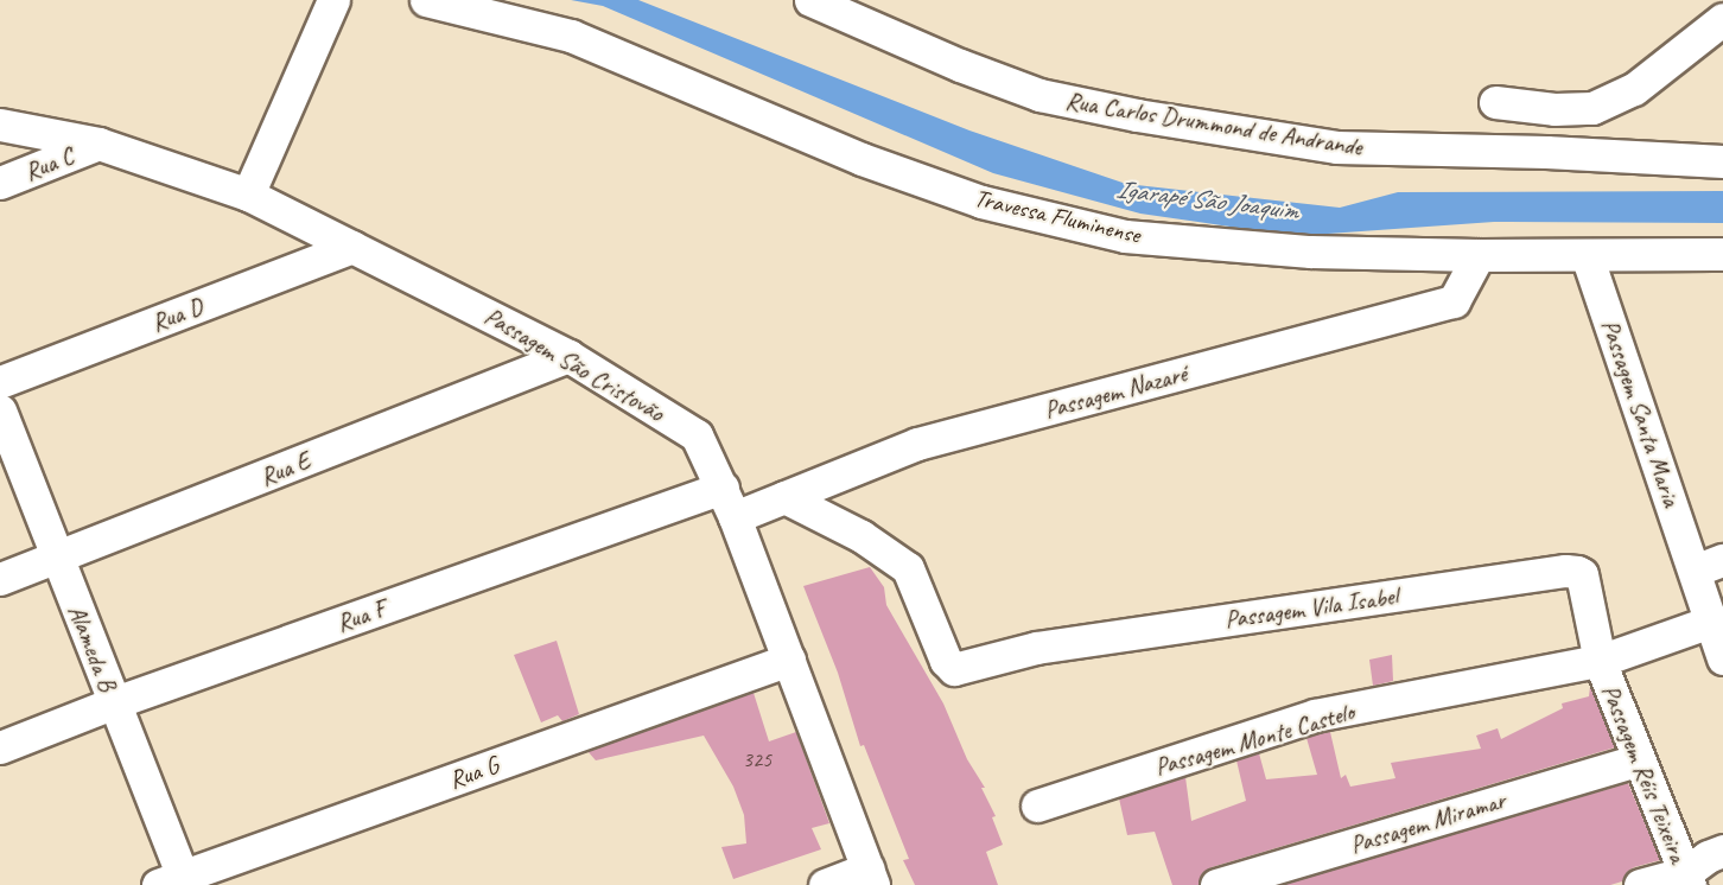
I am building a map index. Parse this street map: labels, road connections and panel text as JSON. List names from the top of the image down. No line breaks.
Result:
{"streets":{"street":["Rua Carlos Drummond de Andrande","Rua C","Travessa Fluminense","Rua D","Passagem São Cristovão","Passagem Nazaré","Passagem Santa Maria","Rua E","Passagem Vila Isabel","Rua F","Alameda B","Passagem Monte Castelo","Rua G","Passagem Réis Teixeira","Passagem Miramar"]},"crossings":[["Rua C","Passagem São Cristovão"],["Travessa Fluminense","Passagem Nazaré"],["Travessa Fluminense","Passagem Santa Maria"],["Rua D","Passagem São Cristovão"],["Passagem São Cristovão","Passagem Nazaré"],["Passagem São Cristovão","Rua E"],["Passagem São Cristovão","Rua F"],["Passagem São Cristovão","Rua G"],["Passagem Nazaré","Passagem Vila Isabel"],["Passagem Nazaré","Rua F"],["Passagem Santa Maria","Passagem Monte Castelo"],["Rua E","Alameda B"],["Passagem Vila Isabel","Passagem Monte Castelo"],["Passagem Vila Isabel","Passagem Réis Teixeira"],["Rua F","Alameda B"],["Alameda B","Rua G"],["Passagem Monte Castelo","Passagem Réis Teixeira"],["Passagem Réis Teixeira","Passagem Miramar"]],"water":["Igarapé São Joaquim"],"house_numbers":["325"]}
